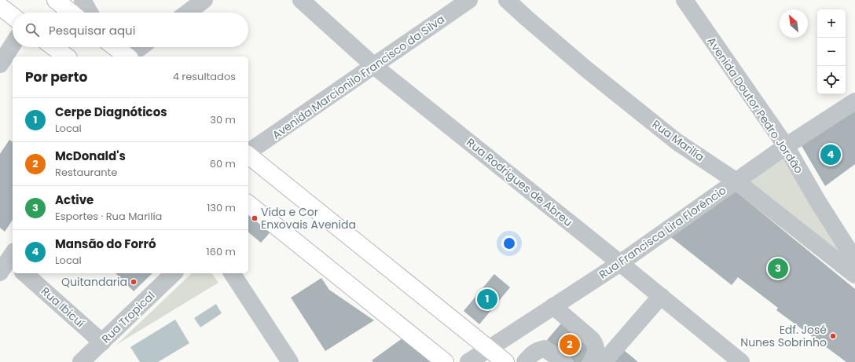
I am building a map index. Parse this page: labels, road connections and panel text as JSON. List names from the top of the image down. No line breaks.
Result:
{"streets":{"street":["Avenida Marcionilo Francisco da Silva","Avenida Doutor Pedro Jordão","Rua Marilía","Rua Rodrigues de Abreu","Rua Francisca Lira Florêncio","Rua Ibicuí","Rua Tropical"]},"crossings":[["Avenida Marcionilo Francisco da Silva","Rua Rodrigues de Abreu"],["Avenida Doutor Pedro Jordão","Rua Francisca Lira Florêncio"],["Rua Marilía","Rua Francisca Lira Florêncio"],["Rua Rodrigues de Abreu","Rua Francisca Lira Florêncio"],["Rua Ibicuí","Rua Tropical"]],"places":["Vida e Cor Enxovais Avenida","Quitandaria","Edf. José Nunes Sobrinho"],"north":"top left","page":{"map_buttons":["+","−"],"search":"Pesquisar aqui","heading":["Por perto","4 resultados"],"list":[{"mark":"1","name":"Cerpe Diagnóticos","note":"Local","value":"30 m"},{"mark":"2","name":"McDonald's","note":"Restaurante","value":"60 m"},{"mark":"3","name":"Active","note":"Esportes · Rua Marilía","value":"130 m"},{"mark":"4","name":"Mansão do Forró","note":"Local","value":"160 m"}],"pins":["4","3","1","2"]}}
